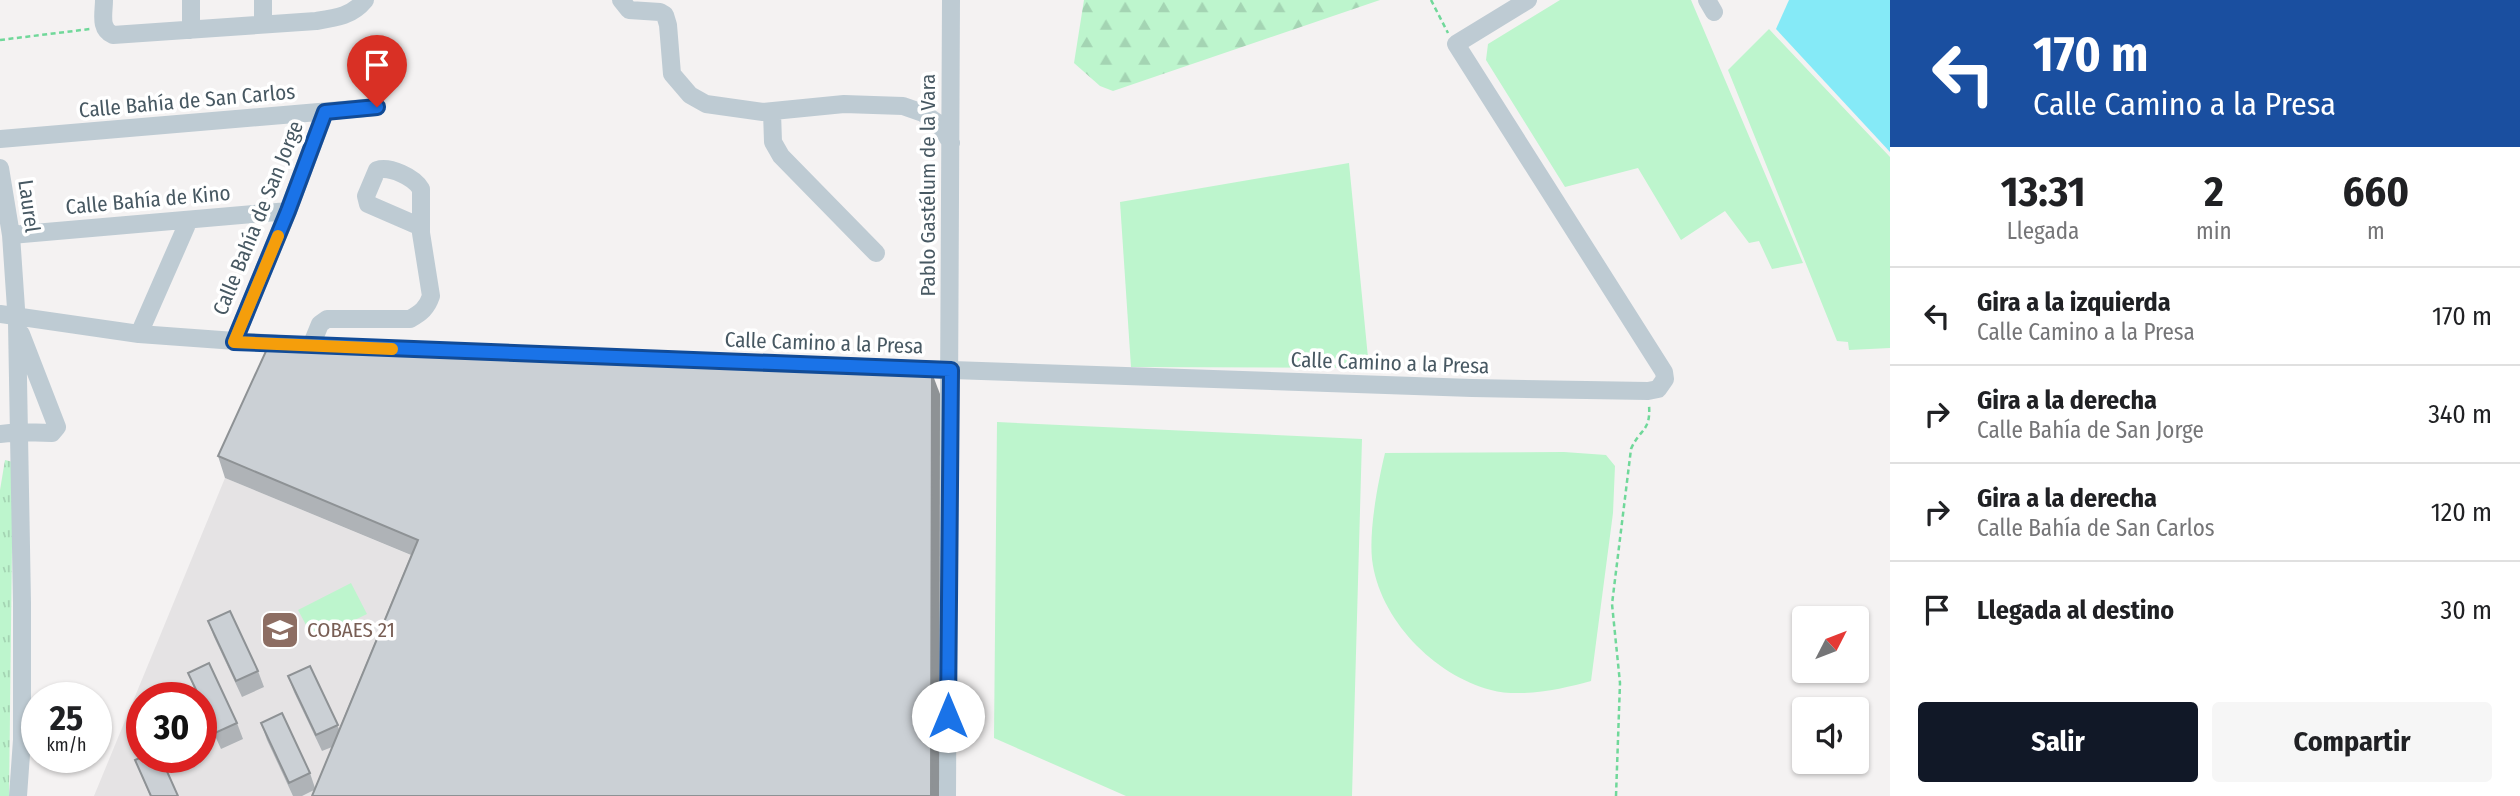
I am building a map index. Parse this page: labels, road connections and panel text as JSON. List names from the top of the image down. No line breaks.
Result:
{"streets":{"street":["Calle Bahía de San Carlos","Pablo Gastélum de la Vara","Calle Bahía de Kino","Laurel","Calle Bahía de San Jorge","Calle Camino a la Presa"]},"crossings":[["Calle Bahía de San Carlos","Calle Bahía de San Jorge"],["Pablo Gastélum de la Vara","Calle Camino a la Presa"],["Calle Bahía de Kino","Laurel"],["Calle Bahía de Kino","Calle Bahía de San Jorge"]],"places":{"school or university":["COBAES 21"]},"north":"top right","page":{"turn":["170 m","Calle Camino a la Presa"],"eta":["13:31","Llegada","2","min","660","m"],"list":[{"name":"Gira a la izquierda","note":"Calle Camino a la Presa","value":"170 m"},{"name":"Gira a la derecha","note":"Calle Bahía de San Jorge","value":"340 m"},{"name":"Gira a la derecha","note":"Calle Bahía de San Carlos","value":"120 m"},{"name":"Llegada al destino","value":"30 m"}],"speed":"25 km/h","limit":"30","buttons":["Salir","Compartir"]}}
